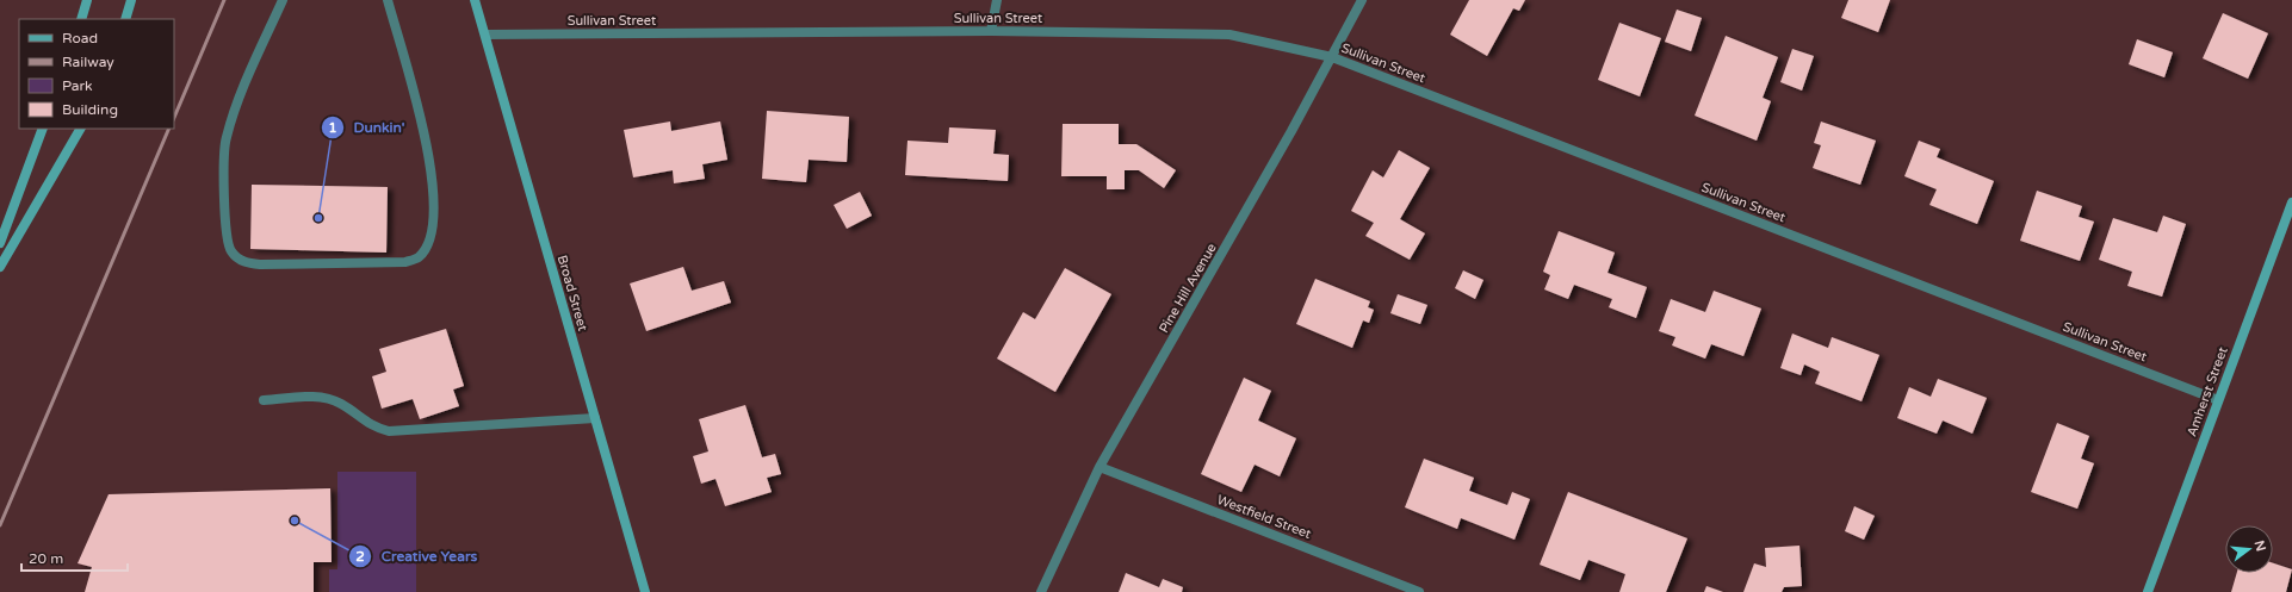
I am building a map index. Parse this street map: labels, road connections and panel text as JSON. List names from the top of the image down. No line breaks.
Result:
{"streets":{"main road":["Broad Street","Amherst Street"],"street":["Sullivan Street","Pine Hill Avenue","Westfield Street"]},"crossings":[["Sullivan Street","Pine Hill Avenue"],["Sullivan Street","Broad Street"],["Sullivan Street","Amherst Street"],["Pine Hill Avenue","Westfield Street"]],"places":["Dunkin'","Creative Years"],"legend":["Road","Railway","Park","Building"],"scale_bar":"20 m","north":"right"}
